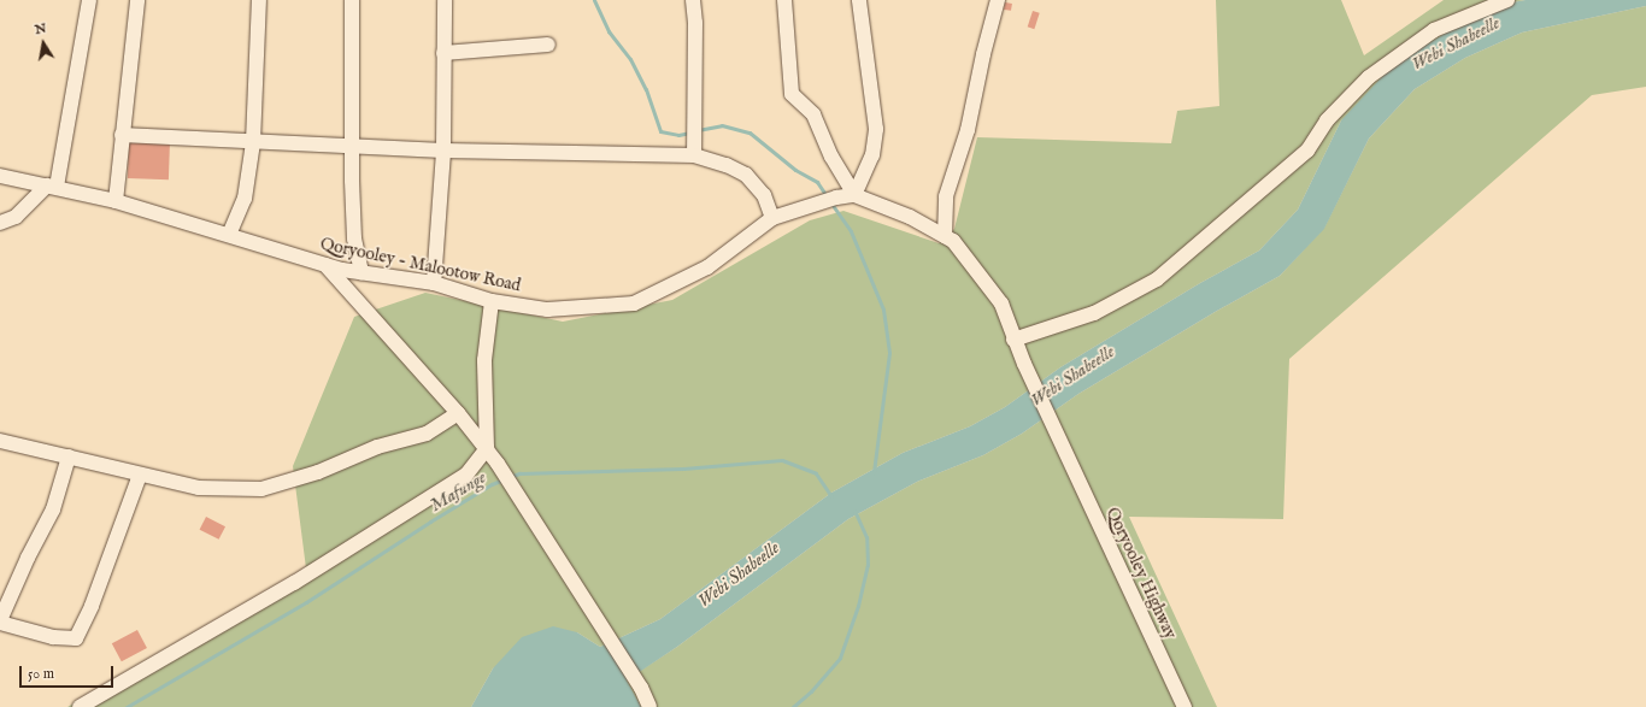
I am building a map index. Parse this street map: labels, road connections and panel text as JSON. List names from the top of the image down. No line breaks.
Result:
{"streets":{"street":["Qoryooley - Malootow Road","Qoryooley Highway"]},"water":["Webi Shabeelle","Mafunge"],"scale_bar":"50 m","north":"top"}
